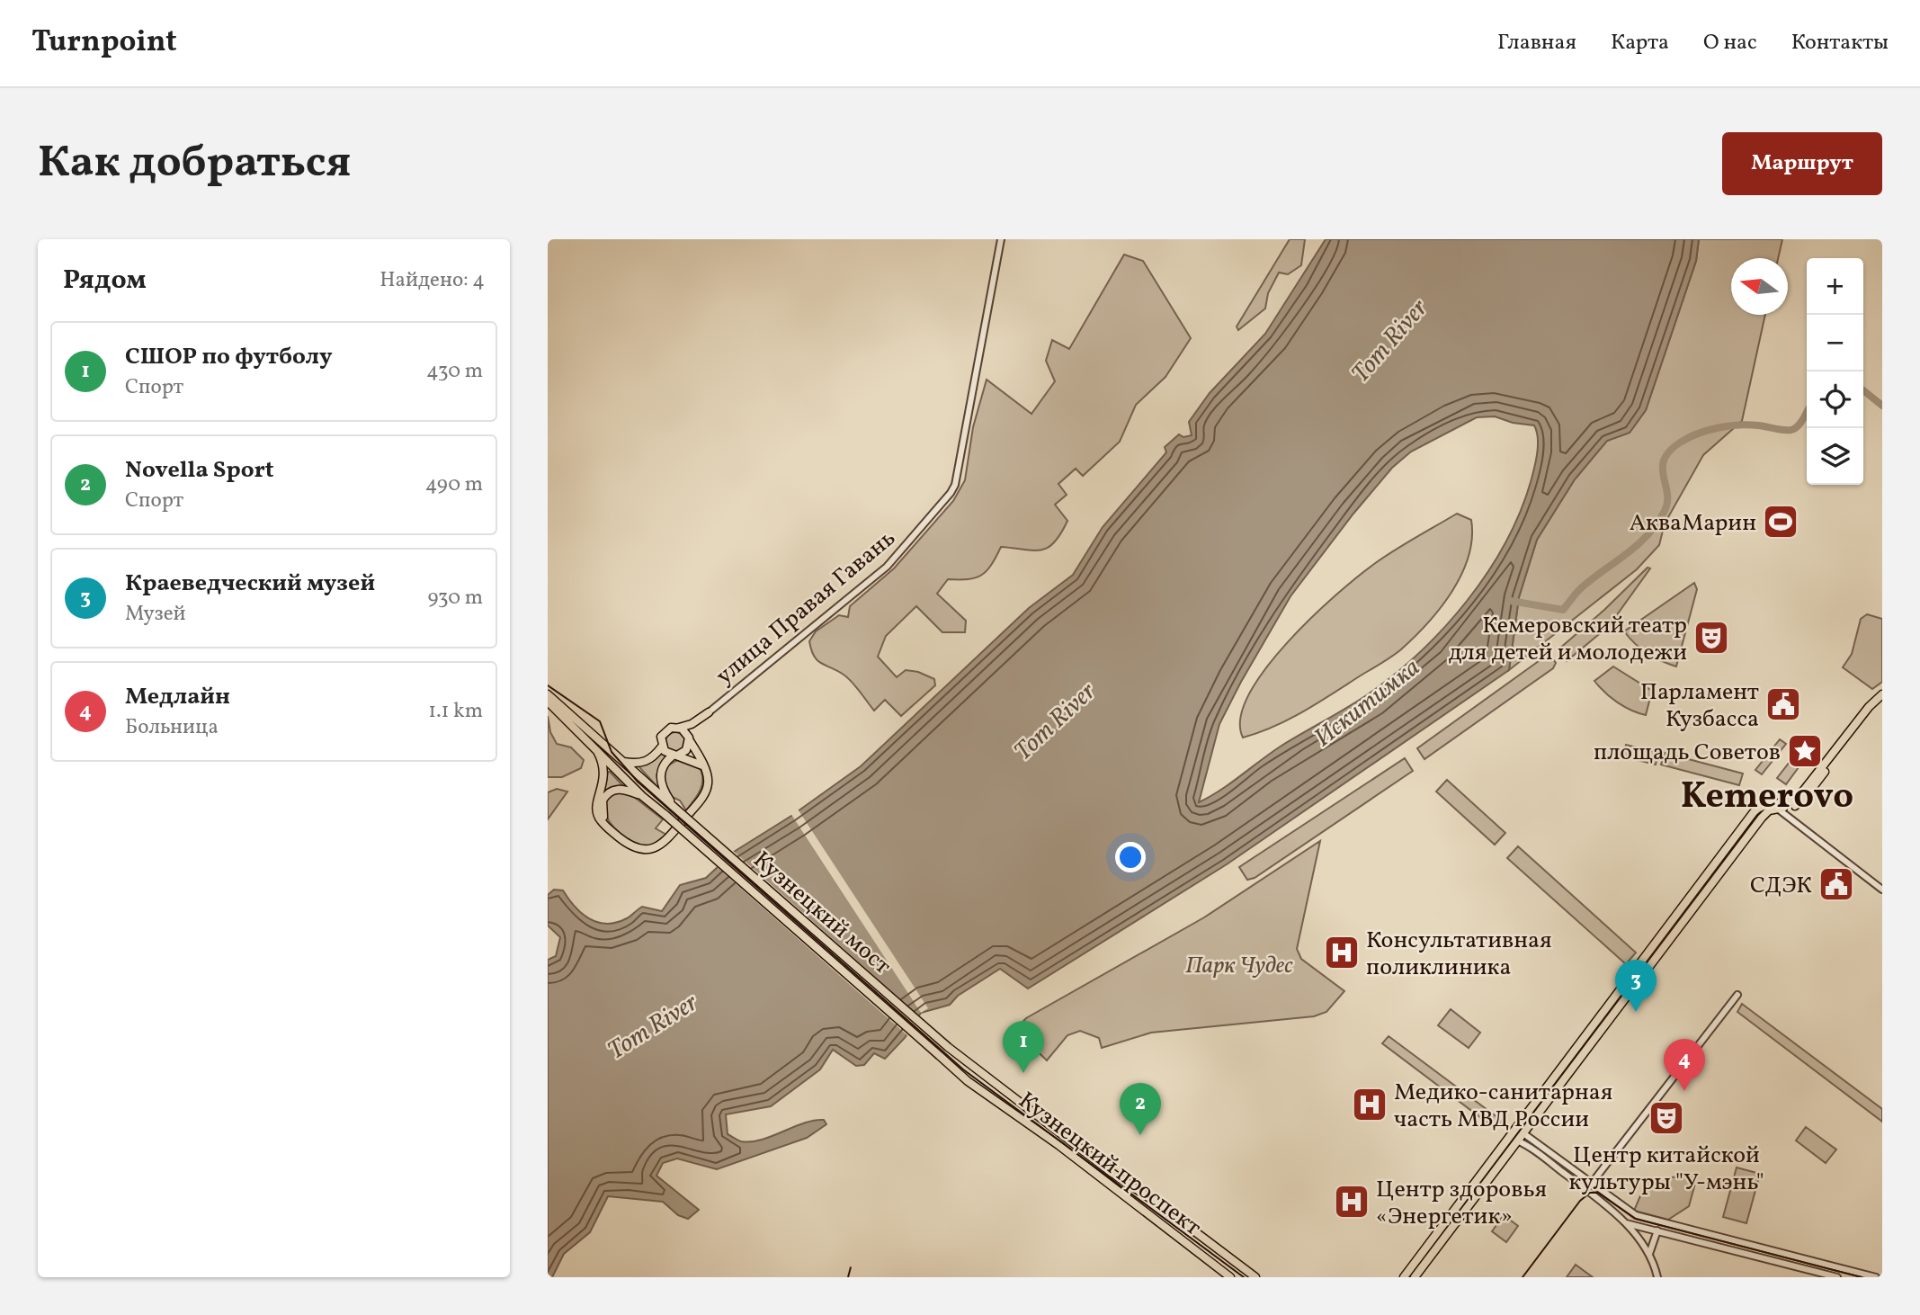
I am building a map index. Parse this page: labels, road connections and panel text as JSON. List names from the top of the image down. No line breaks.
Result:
{"streets":{"main road":["улица Правая Гавань","Кузнецкий мост","Кузнецкий проспект"]},"crossings":[["Кузнецкий мост","Кузнецкий проспект"]],"districts":["Kemerovo"],"water":["Tom River","Искитимка"],"parks":["Парк Чудес"],"places":{"sports":["АкваМарин"],"theatre":["Кемеровский театр для детей и молодежи","Центр китайской культуры \"У-мэнь\""],"public building":["Парламент Кузбасса","СДЭК"],"place":["площадь Советов"],"hospital":["Консультативная поликлиника","Медико-санитарная часть МВД России","Центр здоровья «Энергетик»"]},"north":"left","page":{"header":"Turnpoint","nav":["Главная","Карта","О нас","Контакты"],"buttons":"Маршрут","title":"Как добраться","heading":["Рядом","Найдено: 4"],"map_buttons":["+","−"],"list":[{"mark":"1","name":"СШОР по футболу","note":"Спорт","value":"430 m"},{"mark":"2","name":"Novella Sport","note":"Спорт","value":"490 m"},{"mark":"3","name":"Краеведческий музей","note":"Музей","value":"930 m"},{"mark":"4","name":"Медлайн","note":"Больница","value":"1.1 km"}],"pins":["3","1","4","2"]}}
